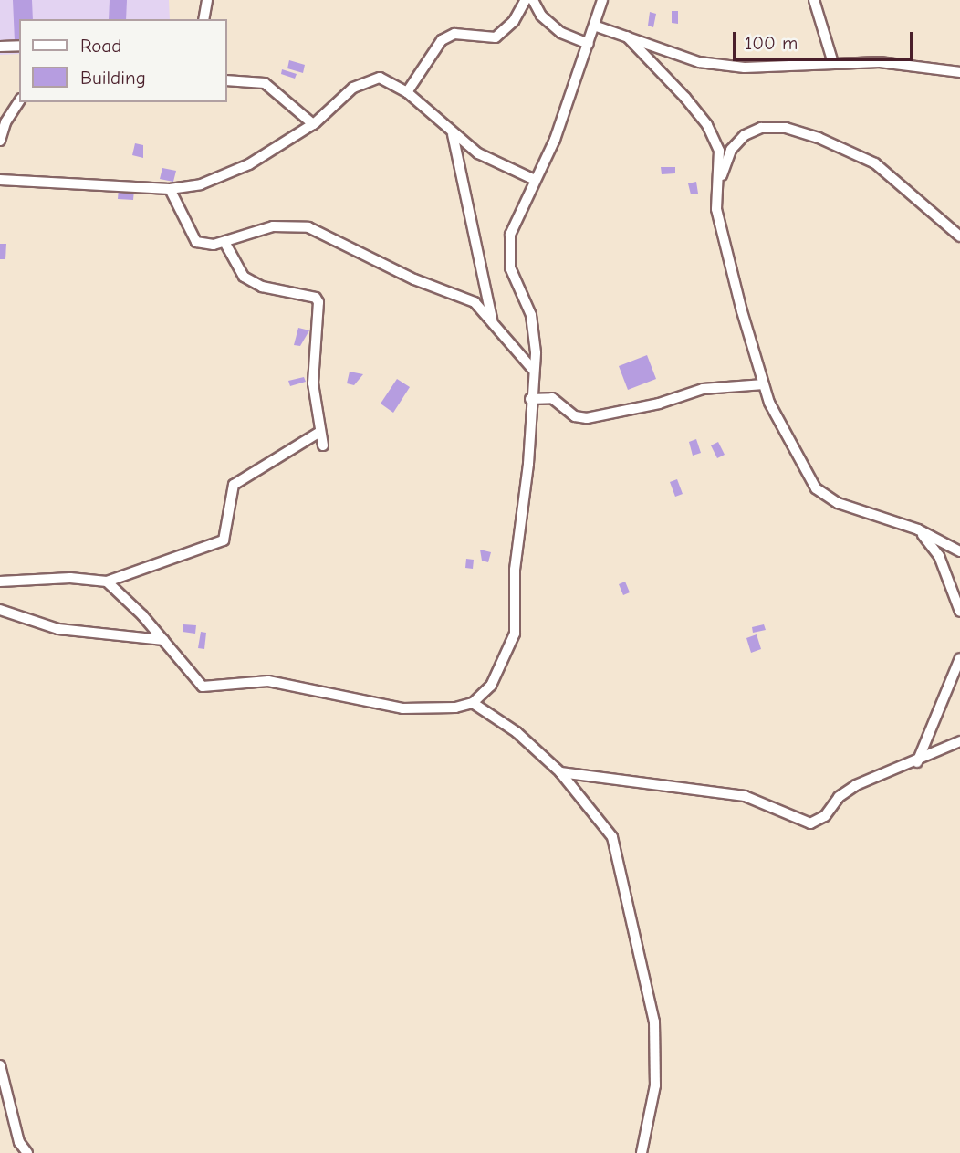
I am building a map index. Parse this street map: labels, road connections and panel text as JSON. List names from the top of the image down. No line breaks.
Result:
{"legend":["Road","Building"],"scale_bar":"100 m"}
